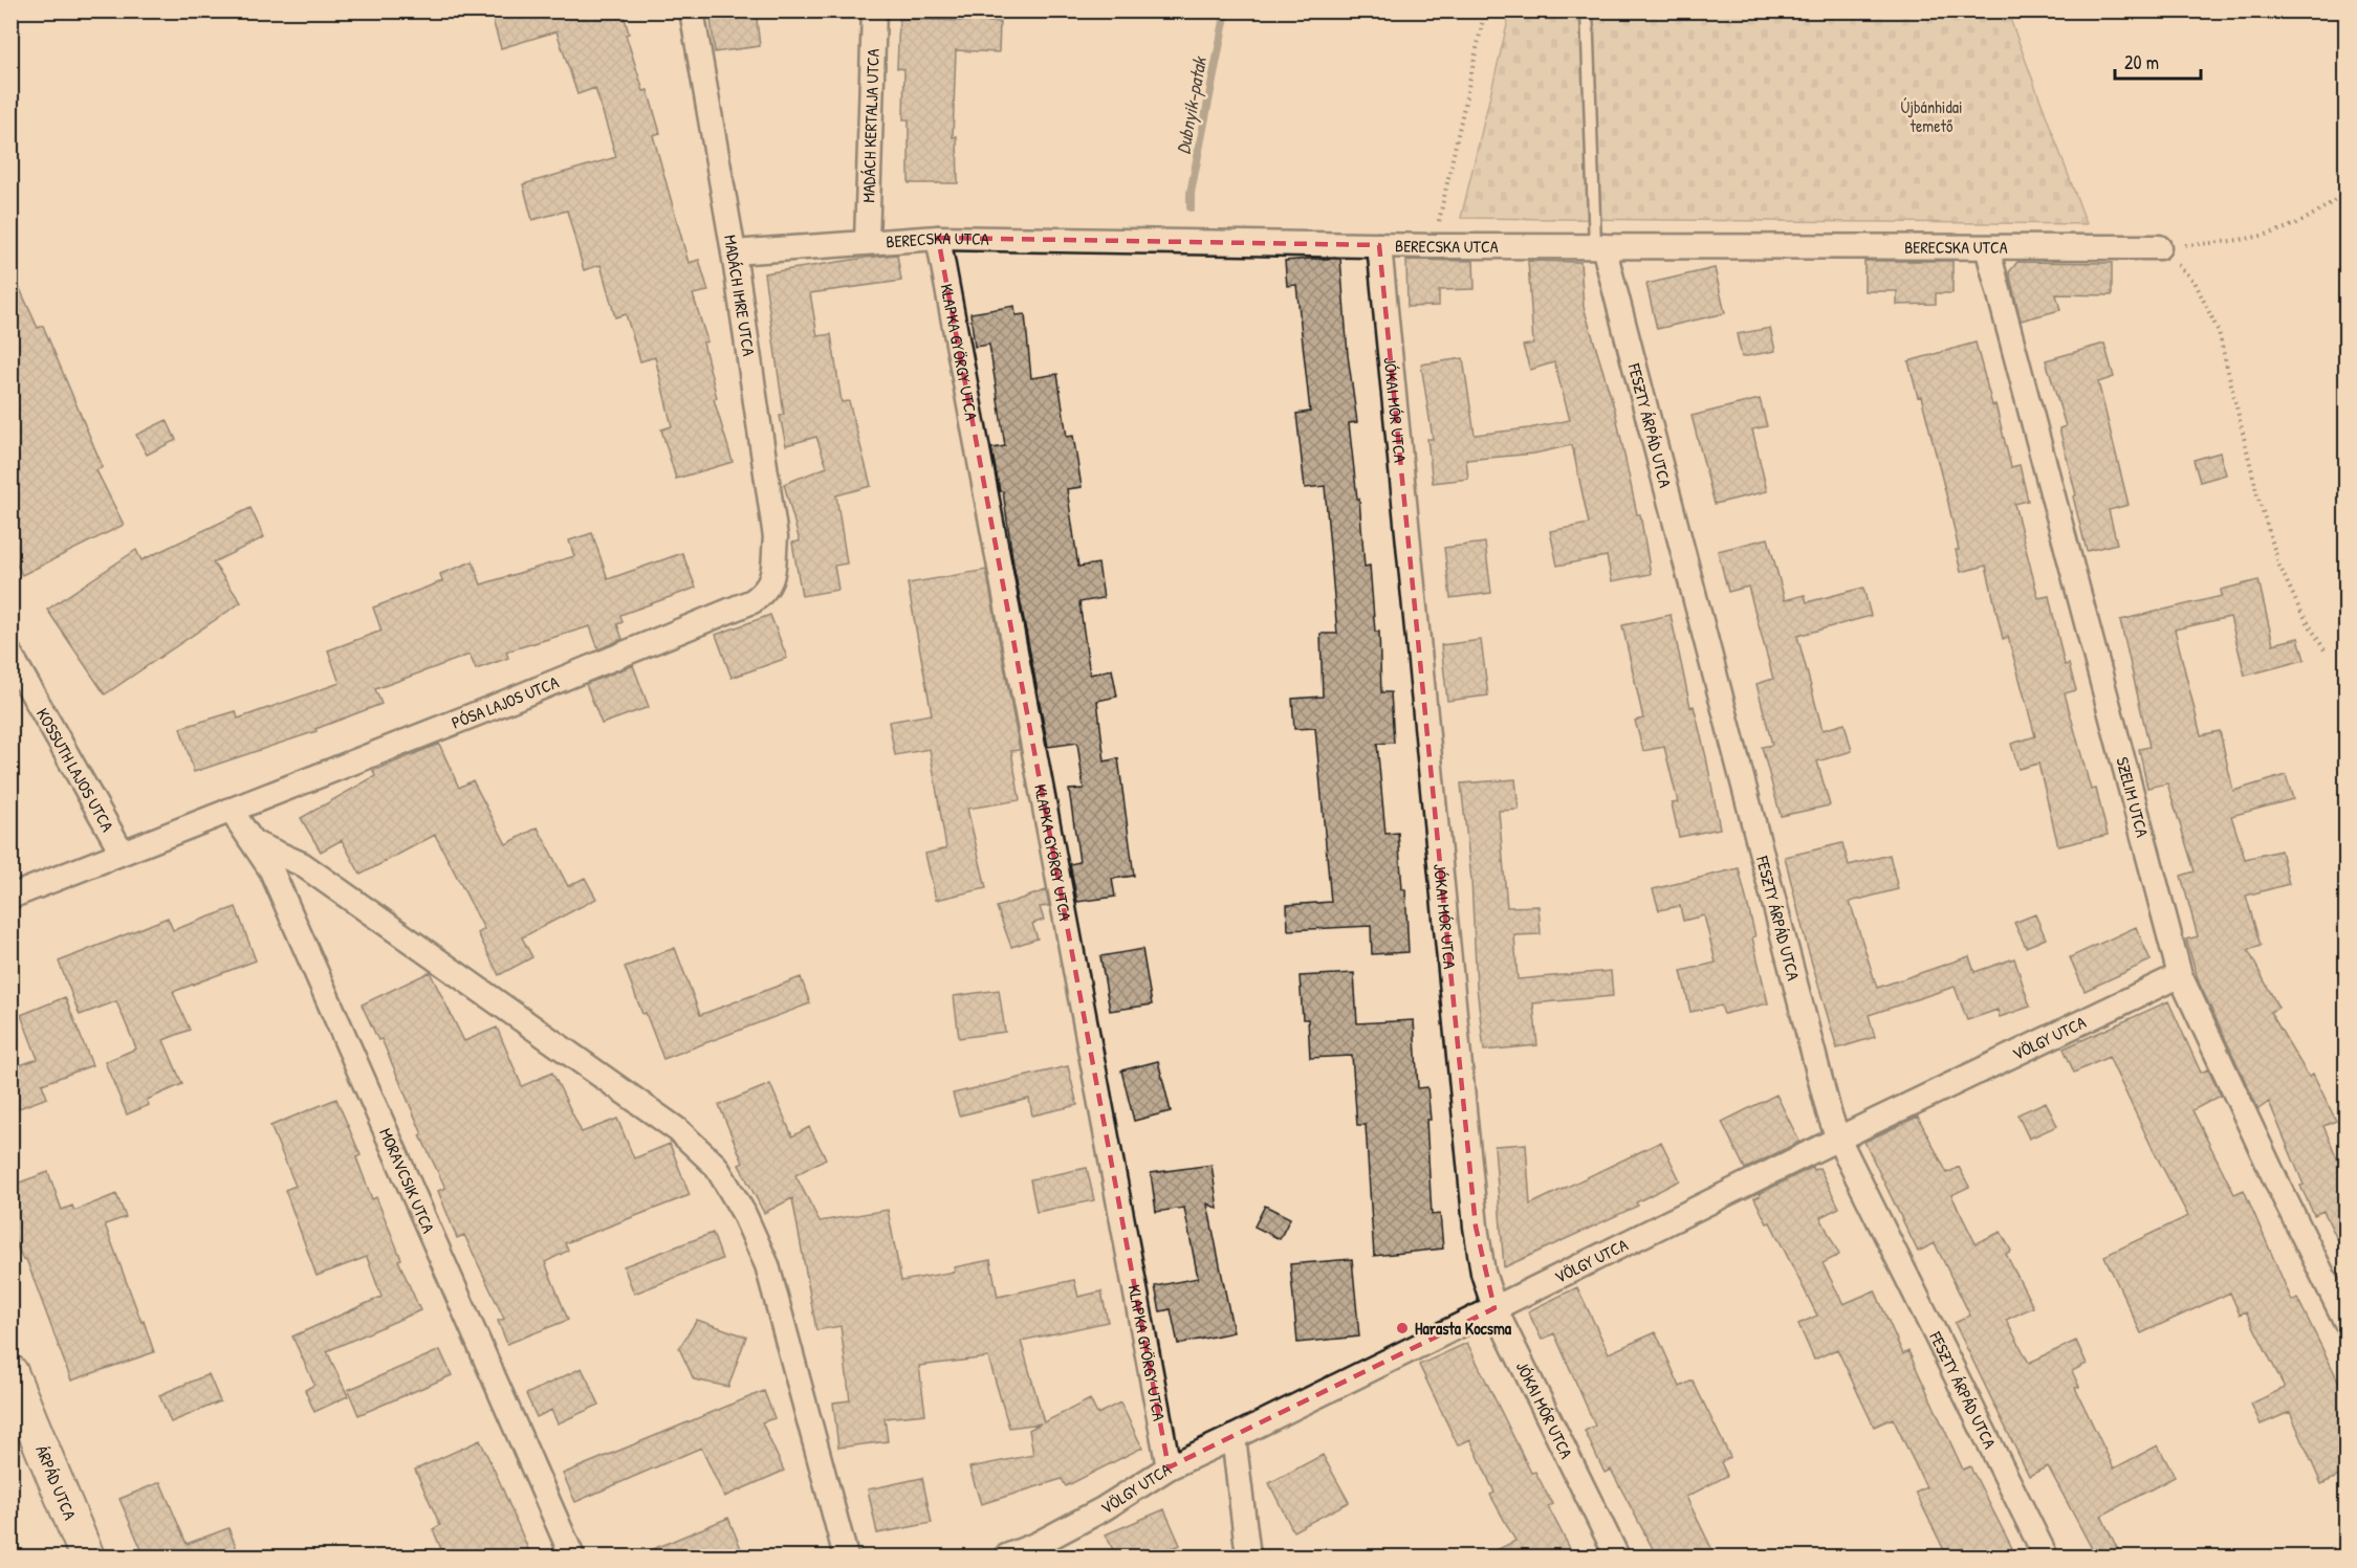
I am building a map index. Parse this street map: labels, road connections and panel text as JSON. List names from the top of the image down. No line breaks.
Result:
{"streets":{"street":["MADÁCH KERTALJA UTCA","BERECSKA UTCA","MADÁCH IMRE UTCA","KLAPKA GYÖRGY UTCA","JÓKAI MÓR UTCA","FESZTY ÁRPÁD UTCA","PÓSA LAJOS UTCA","KOSSUTH LAJOS UTCA","SZELIM UTCA","VÖLGY UTCA","MORAVCSIK UTCA","ÁRPÁD UTCA"]},"crossings":[["MADÁCH KERTALJA UTCA","BERECSKA UTCA"],["BERECSKA UTCA","MADÁCH IMRE UTCA"],["BERECSKA UTCA","KLAPKA GYÖRGY UTCA"],["BERECSKA UTCA","JÓKAI MÓR UTCA"],["BERECSKA UTCA","FESZTY ÁRPÁD UTCA"],["BERECSKA UTCA","SZELIM UTCA"],["MADÁCH IMRE UTCA","PÓSA LAJOS UTCA"],["KLAPKA GYÖRGY UTCA","VÖLGY UTCA"],["JÓKAI MÓR UTCA","VÖLGY UTCA"],["FESZTY ÁRPÁD UTCA","VÖLGY UTCA"],["PÓSA LAJOS UTCA","KOSSUTH LAJOS UTCA"],["PÓSA LAJOS UTCA","MORAVCSIK UTCA"],["SZELIM UTCA","VÖLGY UTCA"]],"water":["Dubnyik-patak"],"parks":["Újbánhidai temető"],"places":["Harasta Kocsma"],"scale_bar":"20 m"}
